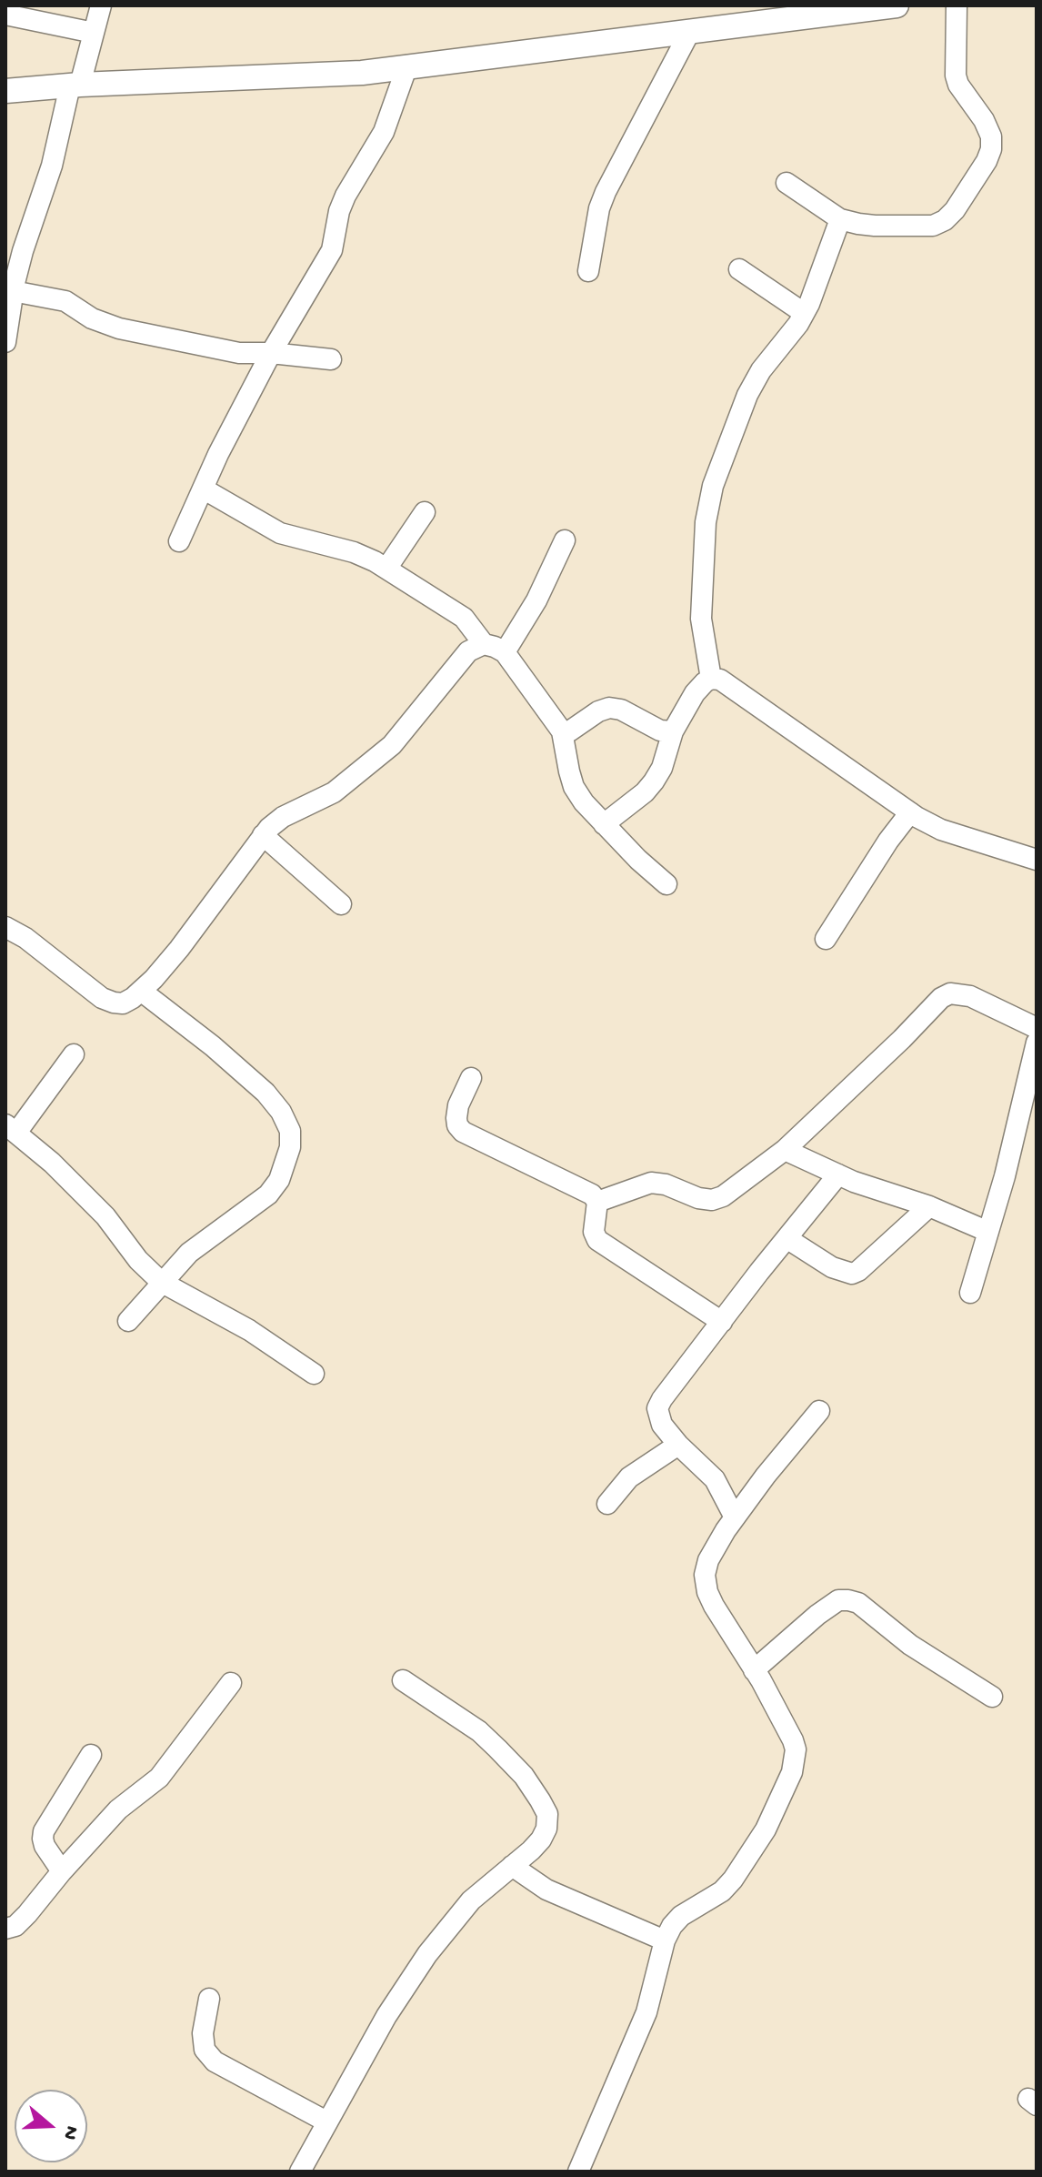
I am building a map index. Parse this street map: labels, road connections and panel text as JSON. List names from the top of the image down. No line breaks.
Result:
{"north":"right"}
